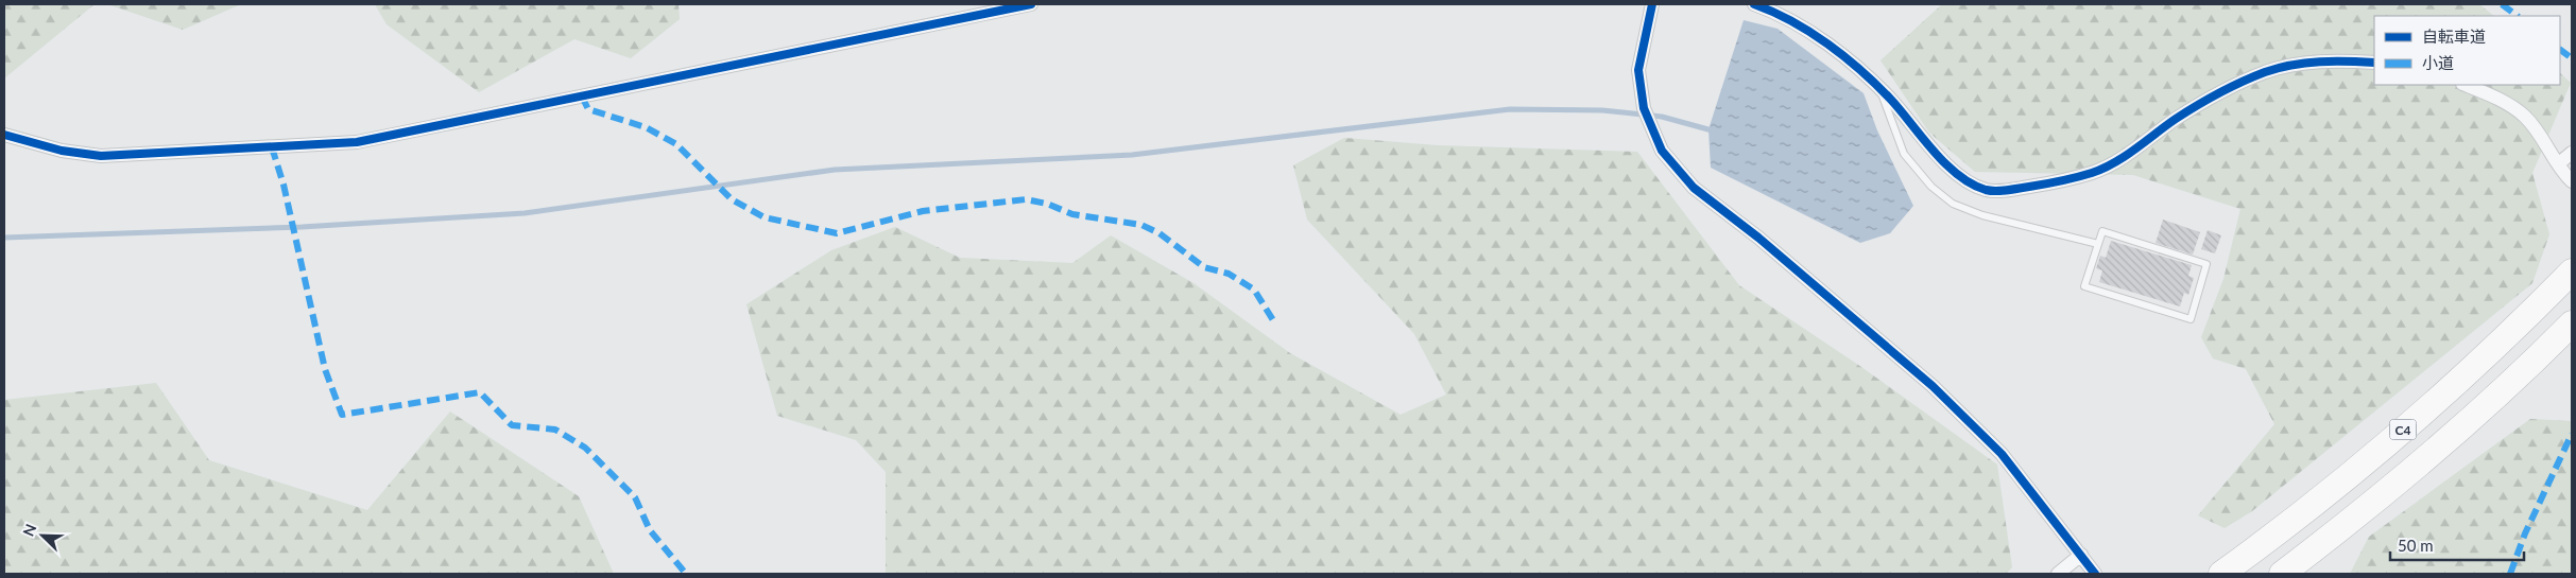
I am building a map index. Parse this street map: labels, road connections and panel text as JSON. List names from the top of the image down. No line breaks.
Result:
{"streets":{"highway":["C4"]},"legend":["自転車道","小道"],"scale_bar":"50 m","north":"top left"}
